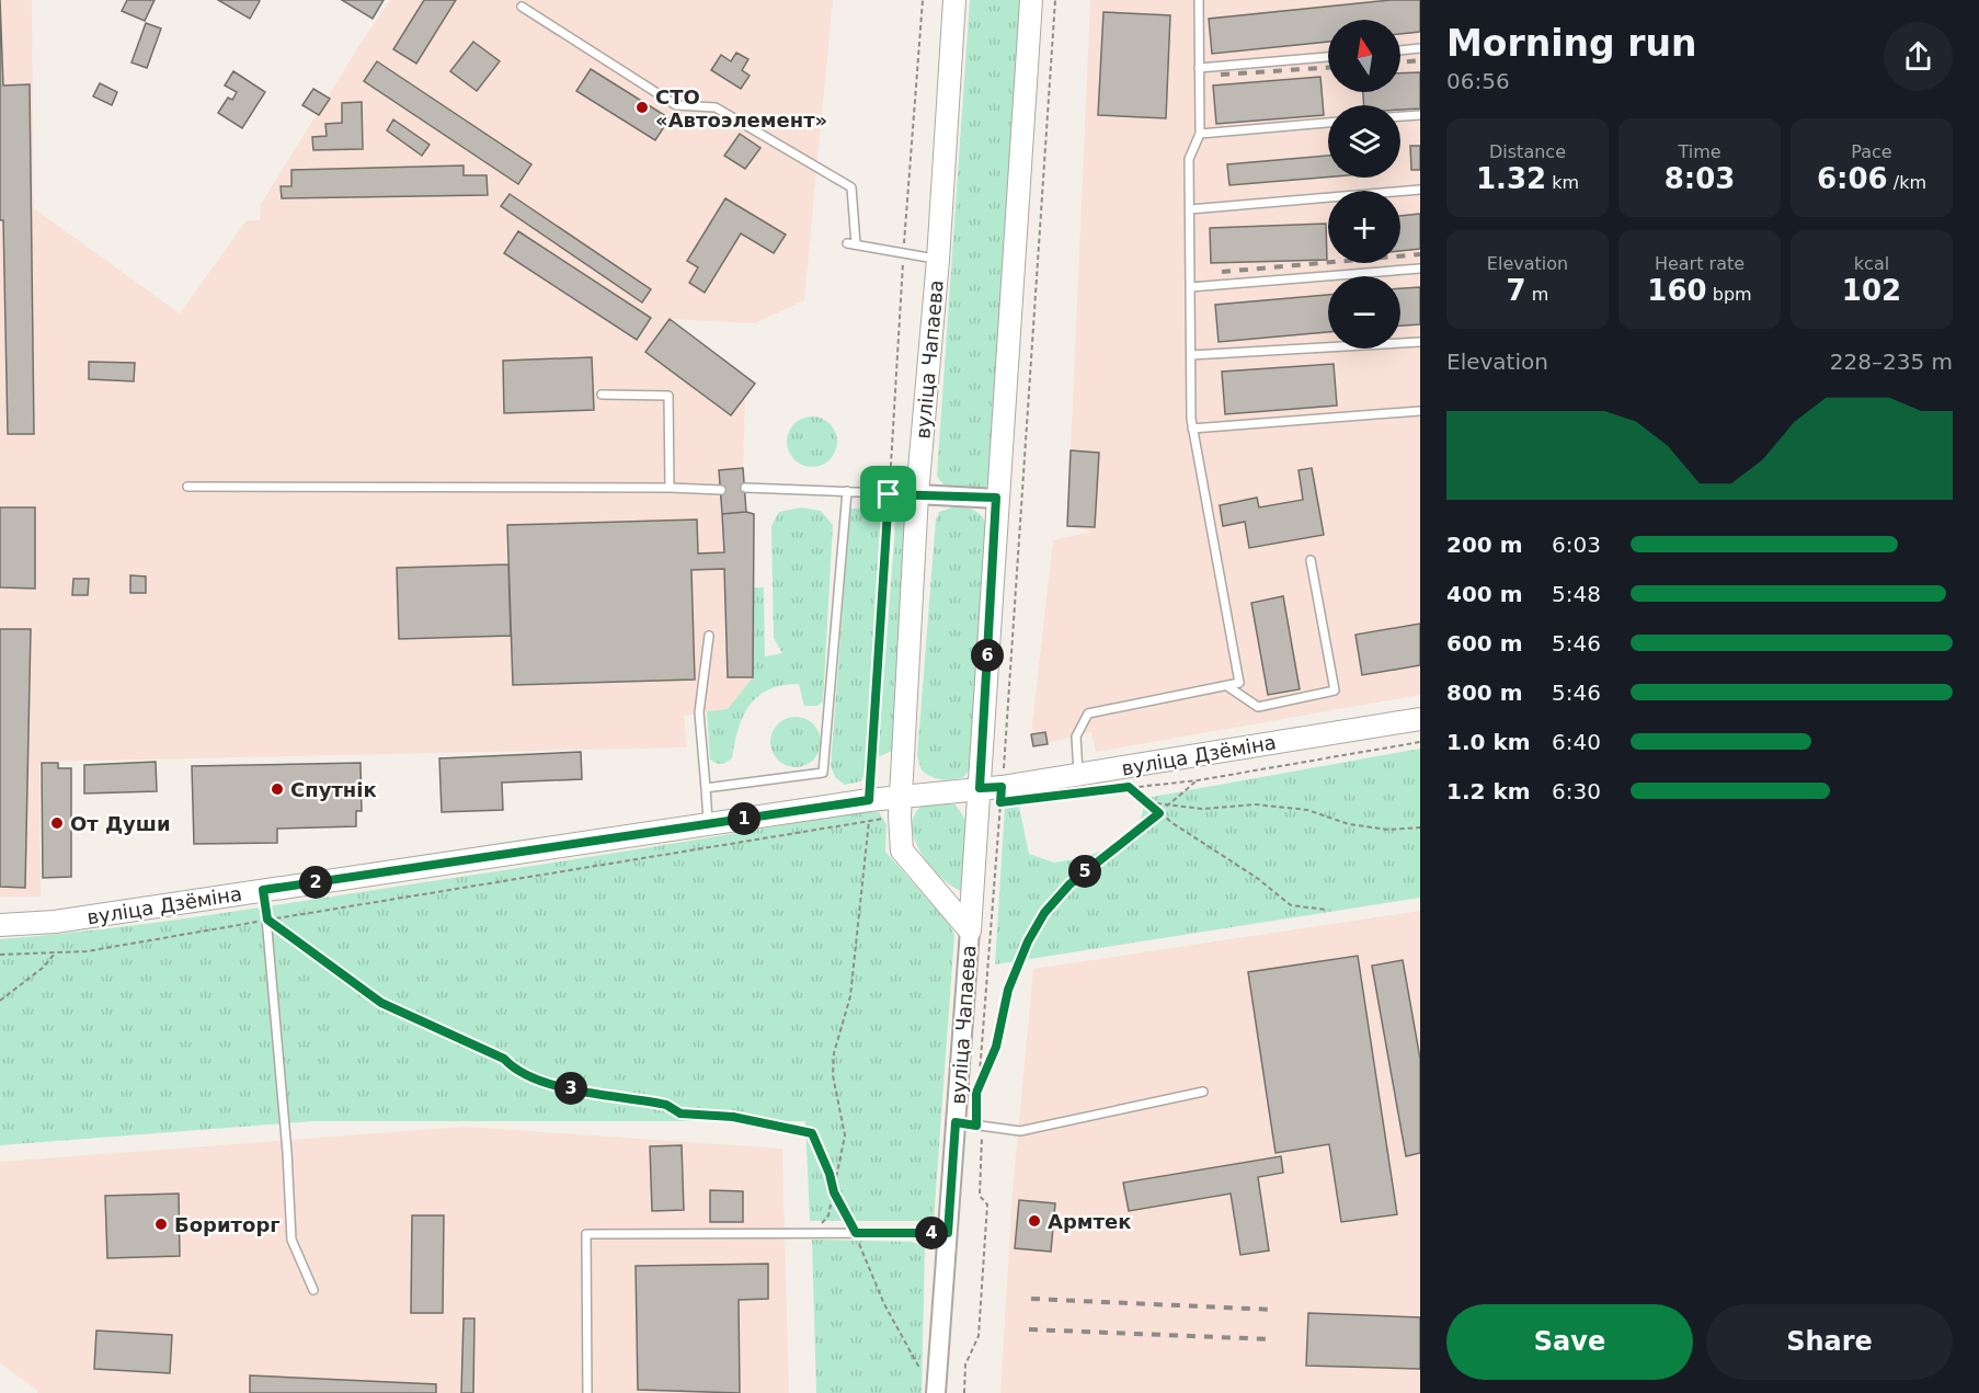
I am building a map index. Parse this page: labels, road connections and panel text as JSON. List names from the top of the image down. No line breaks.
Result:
{"streets":{"main road":["вуліца Чапаева","вуліца Дзёміна"]},"crossings":[["вуліца Чапаева","вуліца Дзёміна"]],"places":["СТО «Автоэлемент»","Спутнік","От Души","Армтек","Бориторг"],"north":"top","page":{"heading":["Morning run","06:56"],"map_buttons":["+","−"],"stats":[["Distance","1.32 km"],["Time","8:03"],["Pace","6:06 /km"],["Elevation","7 m"],["Heart rate","160 bpm"],["kcal","102"]],"chart":["Elevation","228–235 m"],"list":[{"name":"200 m","note":"6:03"},{"name":"400 m","note":"5:48"},{"name":"600 m","note":"5:46"},{"name":"800 m","note":"5:46"},{"name":"1.0 km","note":"6:40"},{"name":"1.2 km","note":"6:30"}],"pins":["6","1","5","2","3","4"],"buttons":["Save","Share"]}}
